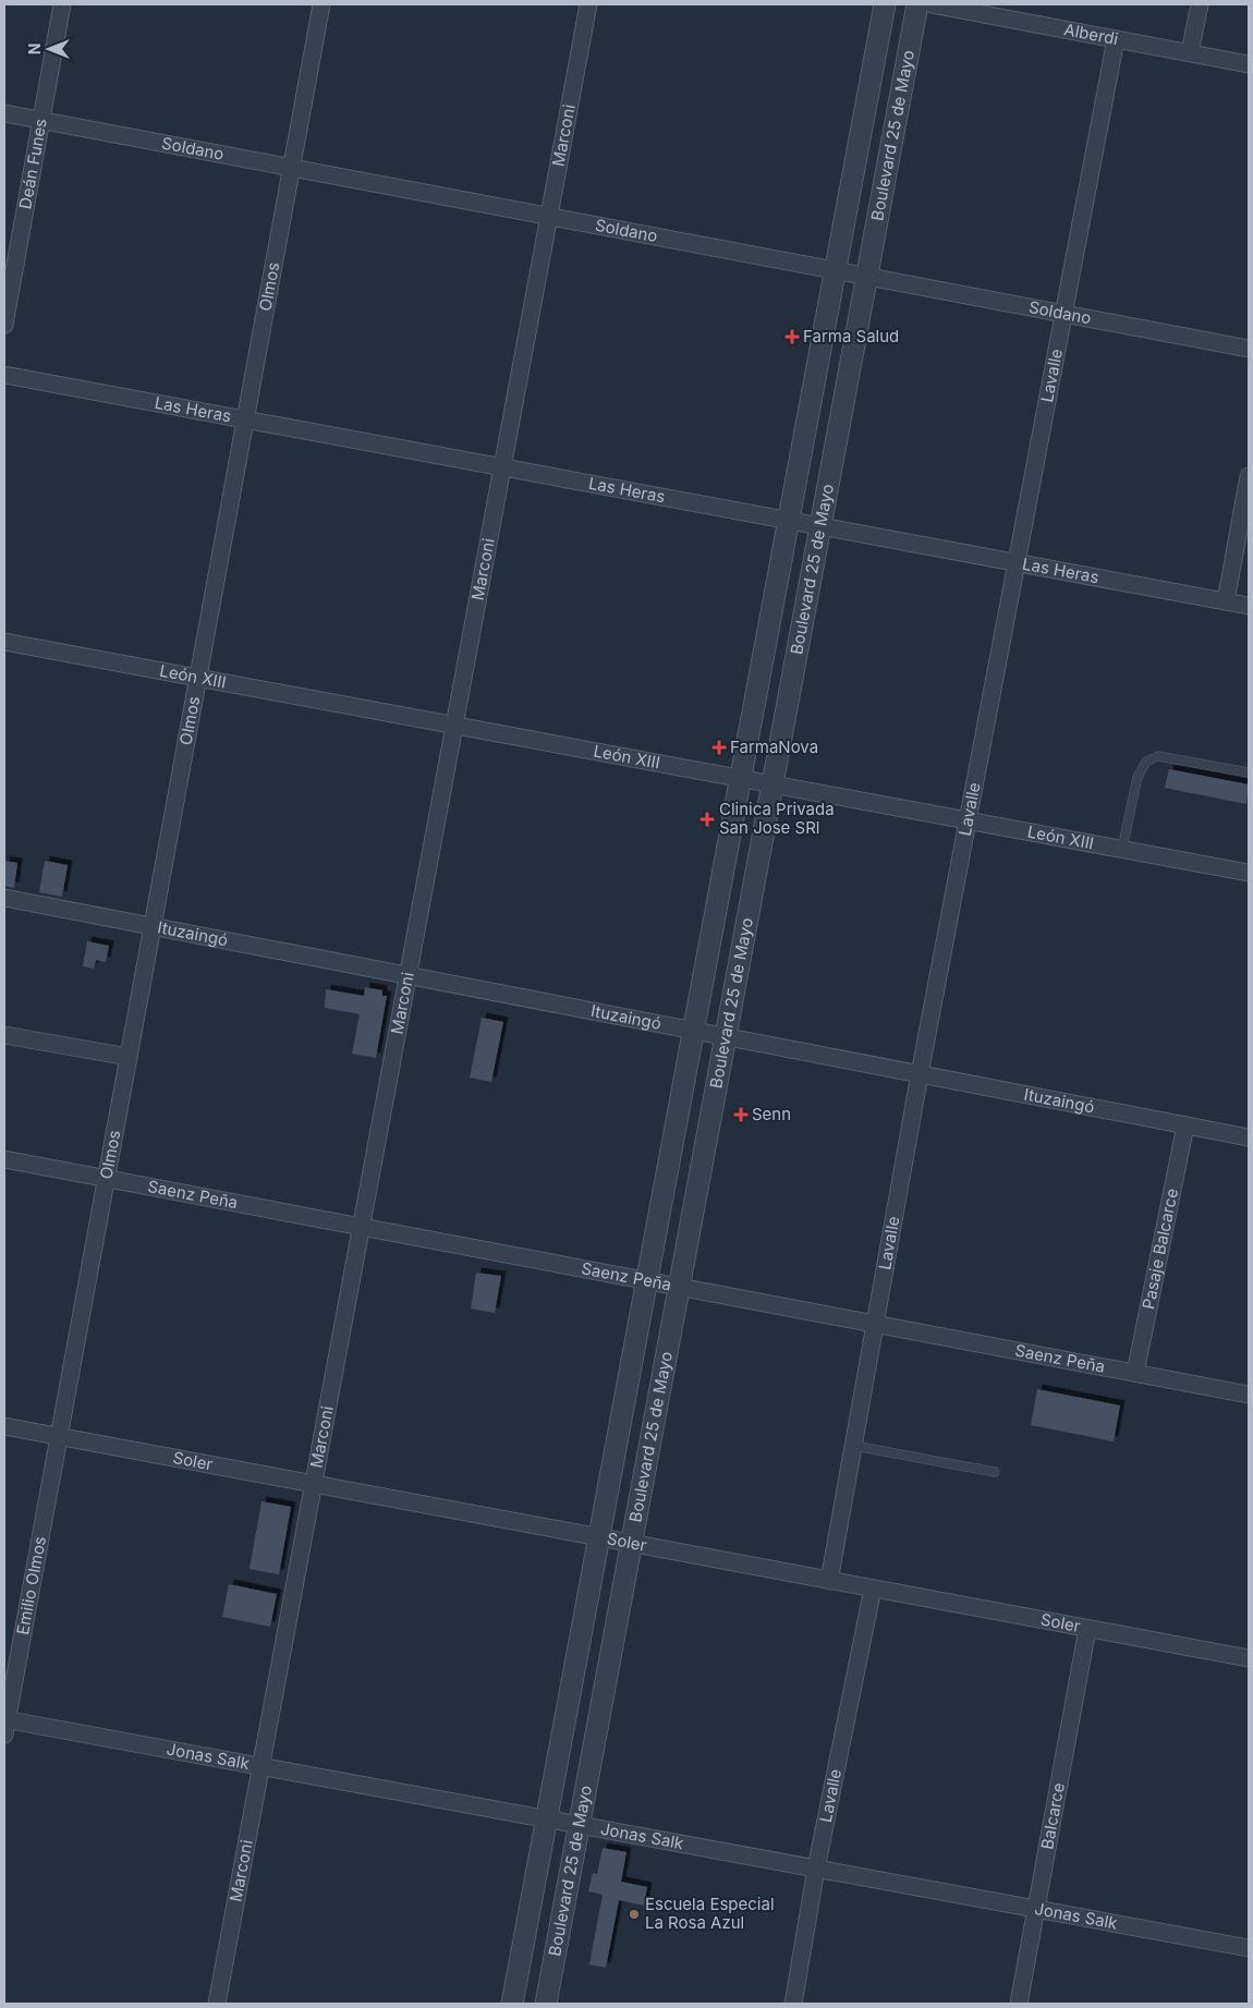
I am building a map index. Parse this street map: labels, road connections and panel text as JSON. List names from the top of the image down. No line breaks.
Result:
{"streets":{"street":["Alberdi","Marconi","Boulevard 25 de Mayo","Soldano","Deán Funes","Olmos","Lavalle","Las Heras","León XIII","Ituzaingó","Saenz Peña","Pasaje Balcarce","Soler","Emilio Olmos","Jonas Salk","Balcarce"]},"crossings":[["Alberdi","Lavalle"],["Marconi","Soldano"],["Marconi","Las Heras"],["Marconi","León XIII"],["Marconi","Ituzaingó"],["Marconi","Saenz Peña"],["Marconi","Soler"],["Marconi","Jonas Salk"],["Boulevard 25 de Mayo","Soldano"],["Boulevard 25 de Mayo","Las Heras"],["Boulevard 25 de Mayo","León XIII"],["Boulevard 25 de Mayo","Ituzaingó"],["Boulevard 25 de Mayo","Saenz Peña"],["Boulevard 25 de Mayo","Soler"],["Boulevard 25 de Mayo","Jonas Salk"],["Soldano","Deán Funes"],["Soldano","Olmos"],["Soldano","Lavalle"],["Olmos","Las Heras"],["Olmos","León XIII"],["Olmos","Ituzaingó"],["Olmos","Saenz Peña"],["Olmos","Soler"],["Olmos","Emilio Olmos"],["Lavalle","Las Heras"],["Lavalle","León XIII"],["Lavalle","Ituzaingó"],["Lavalle","Saenz Peña"],["Lavalle","Soler"],["Lavalle","Jonas Salk"],["Ituzaingó","Pasaje Balcarce"],["Saenz Peña","Pasaje Balcarce"],["Soler","Emilio Olmos"],["Soler","Balcarce"],["Emilio Olmos","Jonas Salk"],["Jonas Salk","Balcarce"]],"places":{"health":["Farma Salud","FarmaNova","Clinica Privada San Jose SRl","Senn"],"other":["Escuela Especial La Rosa Azul"]},"north":"left"}
